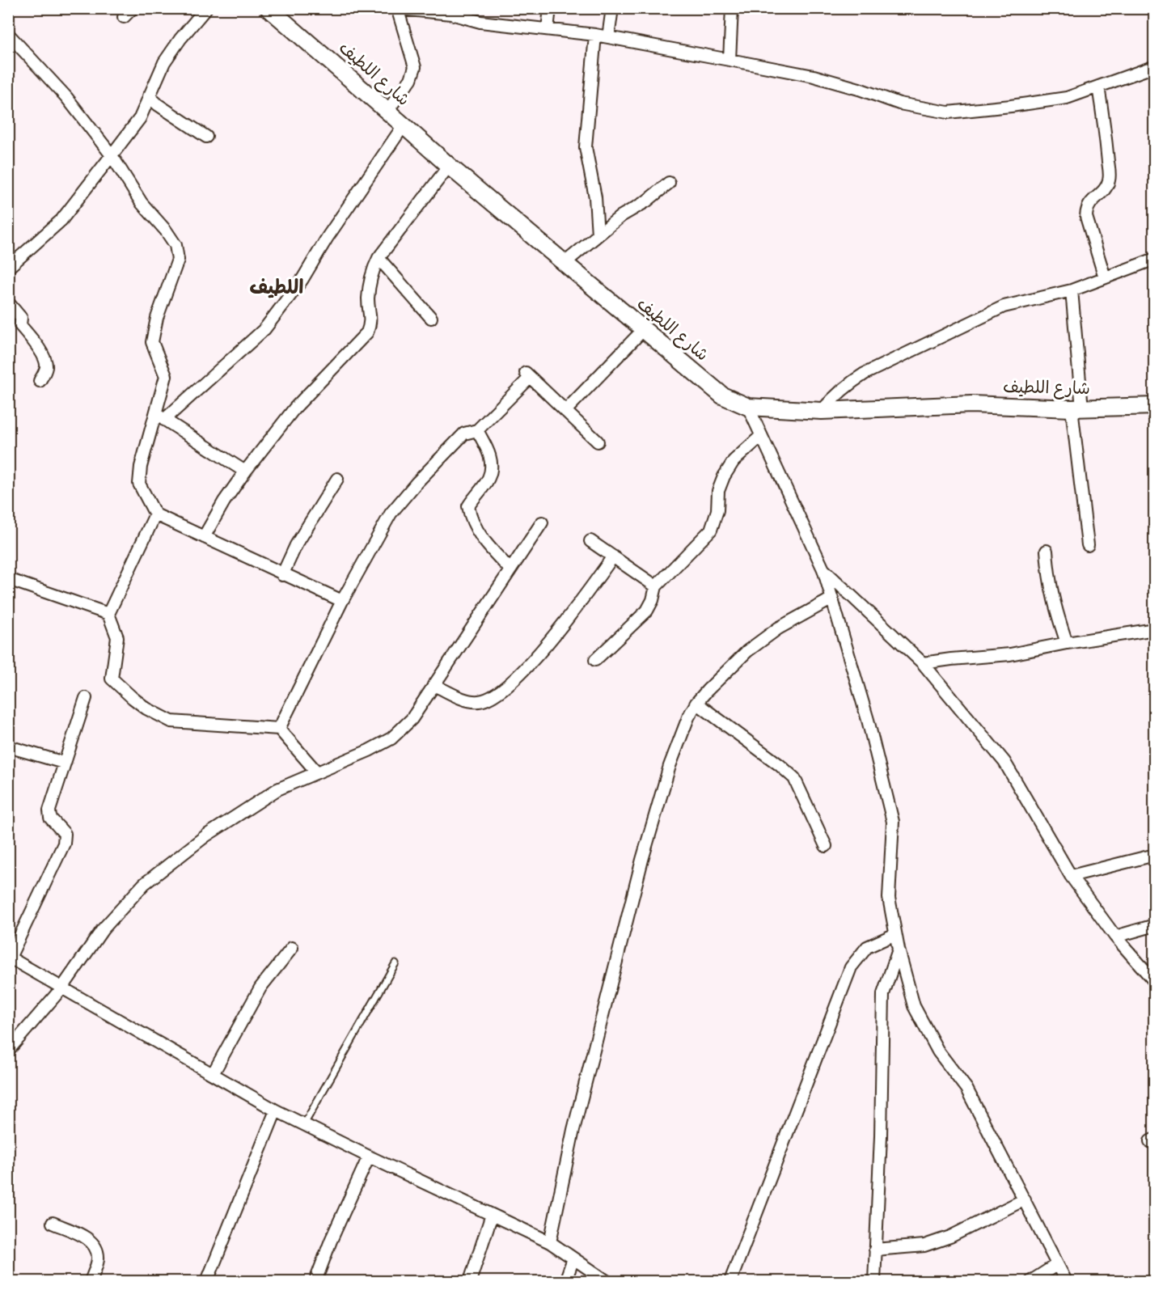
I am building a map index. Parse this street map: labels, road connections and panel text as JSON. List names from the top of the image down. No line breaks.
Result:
{"streets":{"street":["شارع اللطيف"]},"districts":["اللطيف"]}
